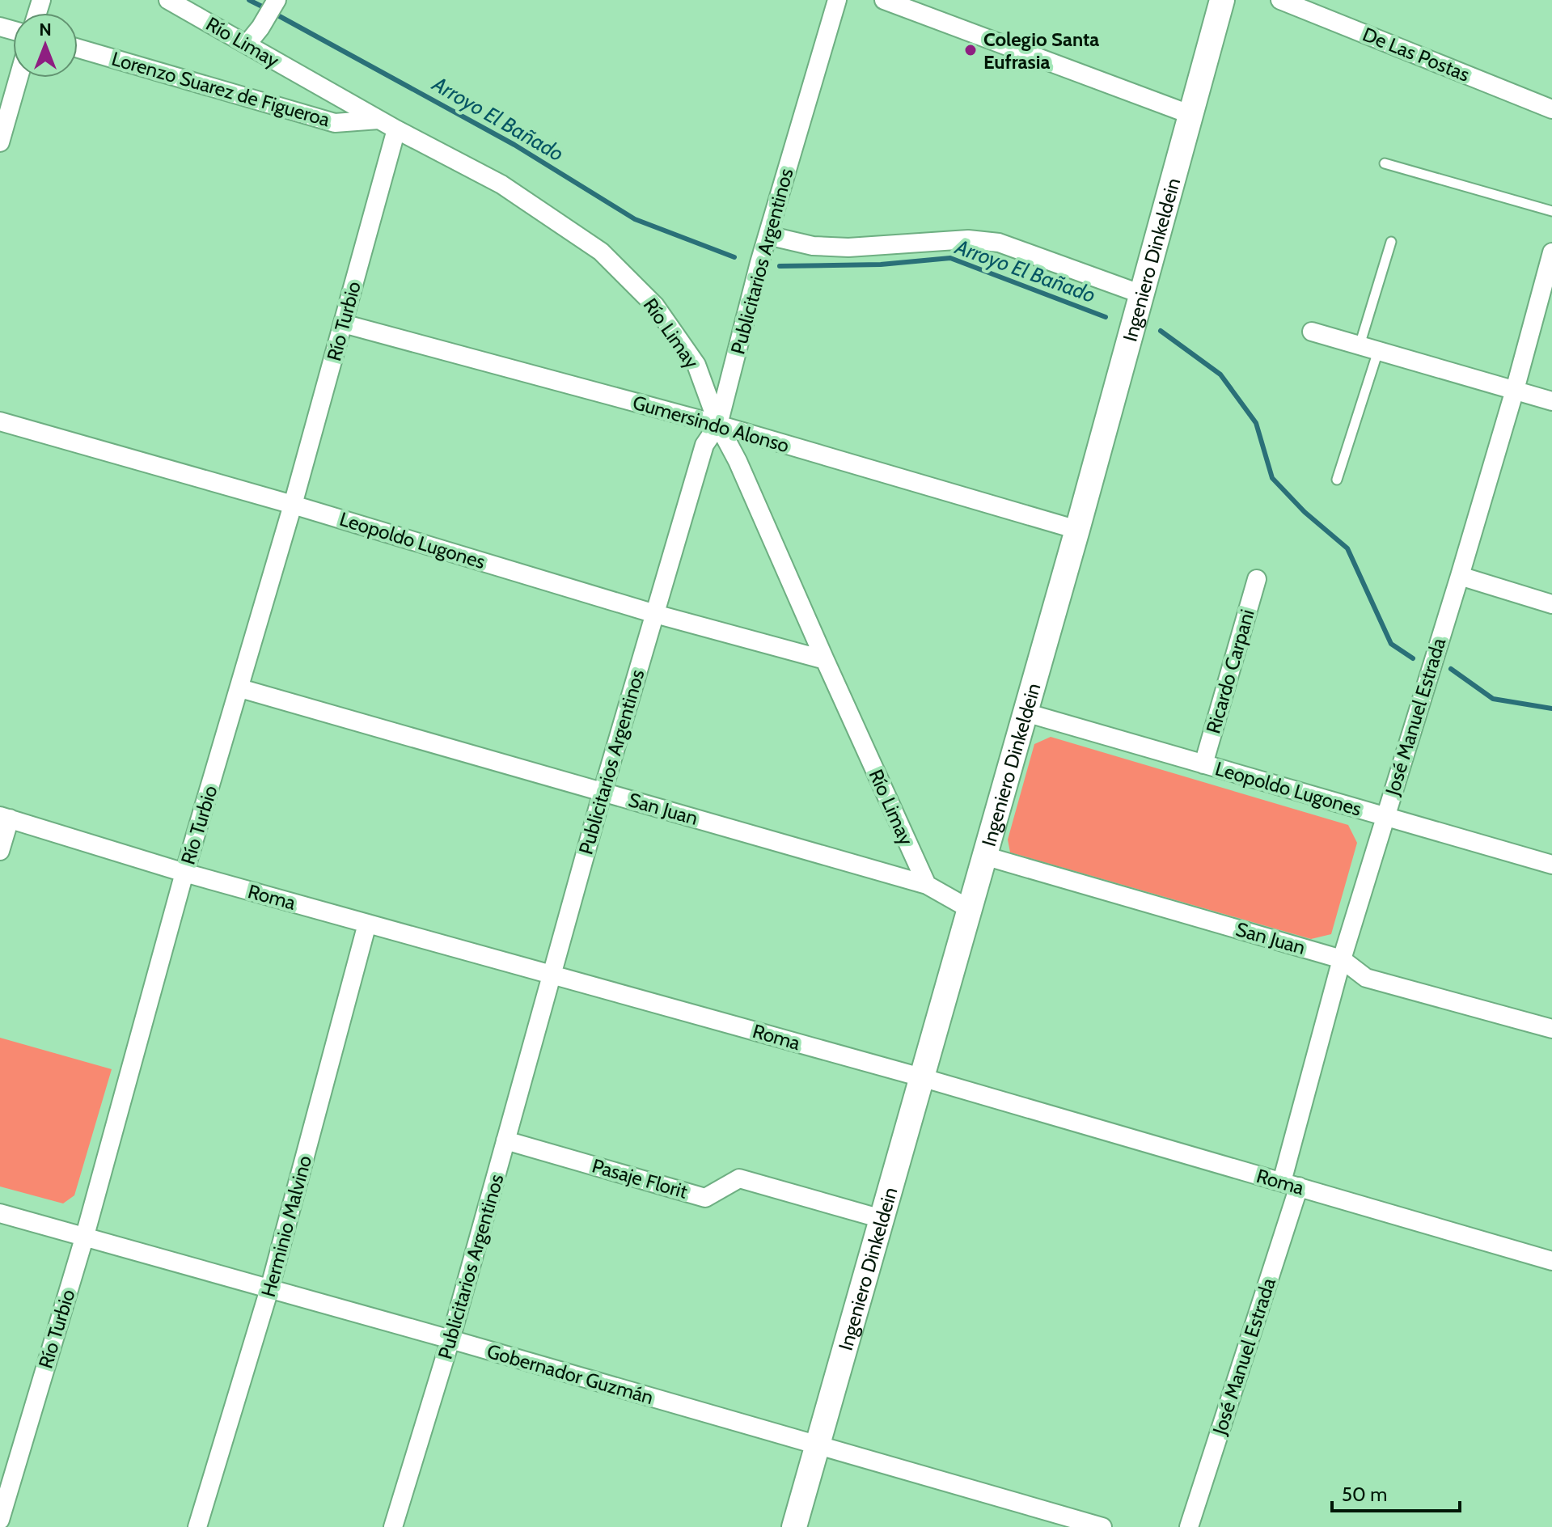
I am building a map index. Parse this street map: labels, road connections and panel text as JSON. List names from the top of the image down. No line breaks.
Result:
{"streets":{"main road":["Ingeniero Dinkeldein"],"street":["Río Limay","De Las Postas","Lorenzo Suarez de Figueroa","Publicitarios Argentinos","Río Turbio","Gumersindo Alonso","Leopoldo Lugones","Ricardo Carpani","José Manuel Estrada","San Juan","Roma","Pasaje Florit","Herminio Malvino","Gobernador Guzmán"]},"crossings":[["Río Limay","Lorenzo Suarez de Figueroa"],["Río Limay","Publicitarios Argentinos"],["Río Limay","Río Turbio"],["Río Limay","Gumersindo Alonso"],["Río Limay","Leopoldo Lugones"],["Río Limay","San Juan"],["Ingeniero Dinkeldein","Gumersindo Alonso"],["Ingeniero Dinkeldein","Leopoldo Lugones"],["Ingeniero Dinkeldein","San Juan"],["Ingeniero Dinkeldein","Roma"],["Ingeniero Dinkeldein","Pasaje Florit"],["Ingeniero Dinkeldein","Gobernador Guzmán"],["Publicitarios Argentinos","Gumersindo Alonso"],["Publicitarios Argentinos","Leopoldo Lugones"],["Publicitarios Argentinos","San Juan"],["Publicitarios Argentinos","Roma"],["Publicitarios Argentinos","Pasaje Florit"],["Publicitarios Argentinos","Gobernador Guzmán"],["Río Turbio","Gumersindo Alonso"],["Río Turbio","Leopoldo Lugones"],["Río Turbio","San Juan"],["Río Turbio","Roma"],["Río Turbio","Gobernador Guzmán"],["Leopoldo Lugones","Ricardo Carpani"],["Leopoldo Lugones","José Manuel Estrada"],["José Manuel Estrada","San Juan"],["José Manuel Estrada","Roma"],["Roma","Herminio Malvino"],["Herminio Malvino","Gobernador Guzmán"]],"water":["Arroyo El Bañado"],"places":["Colegio Santa Eufrasia"],"scale_bar":"50 m","north":"top"}
